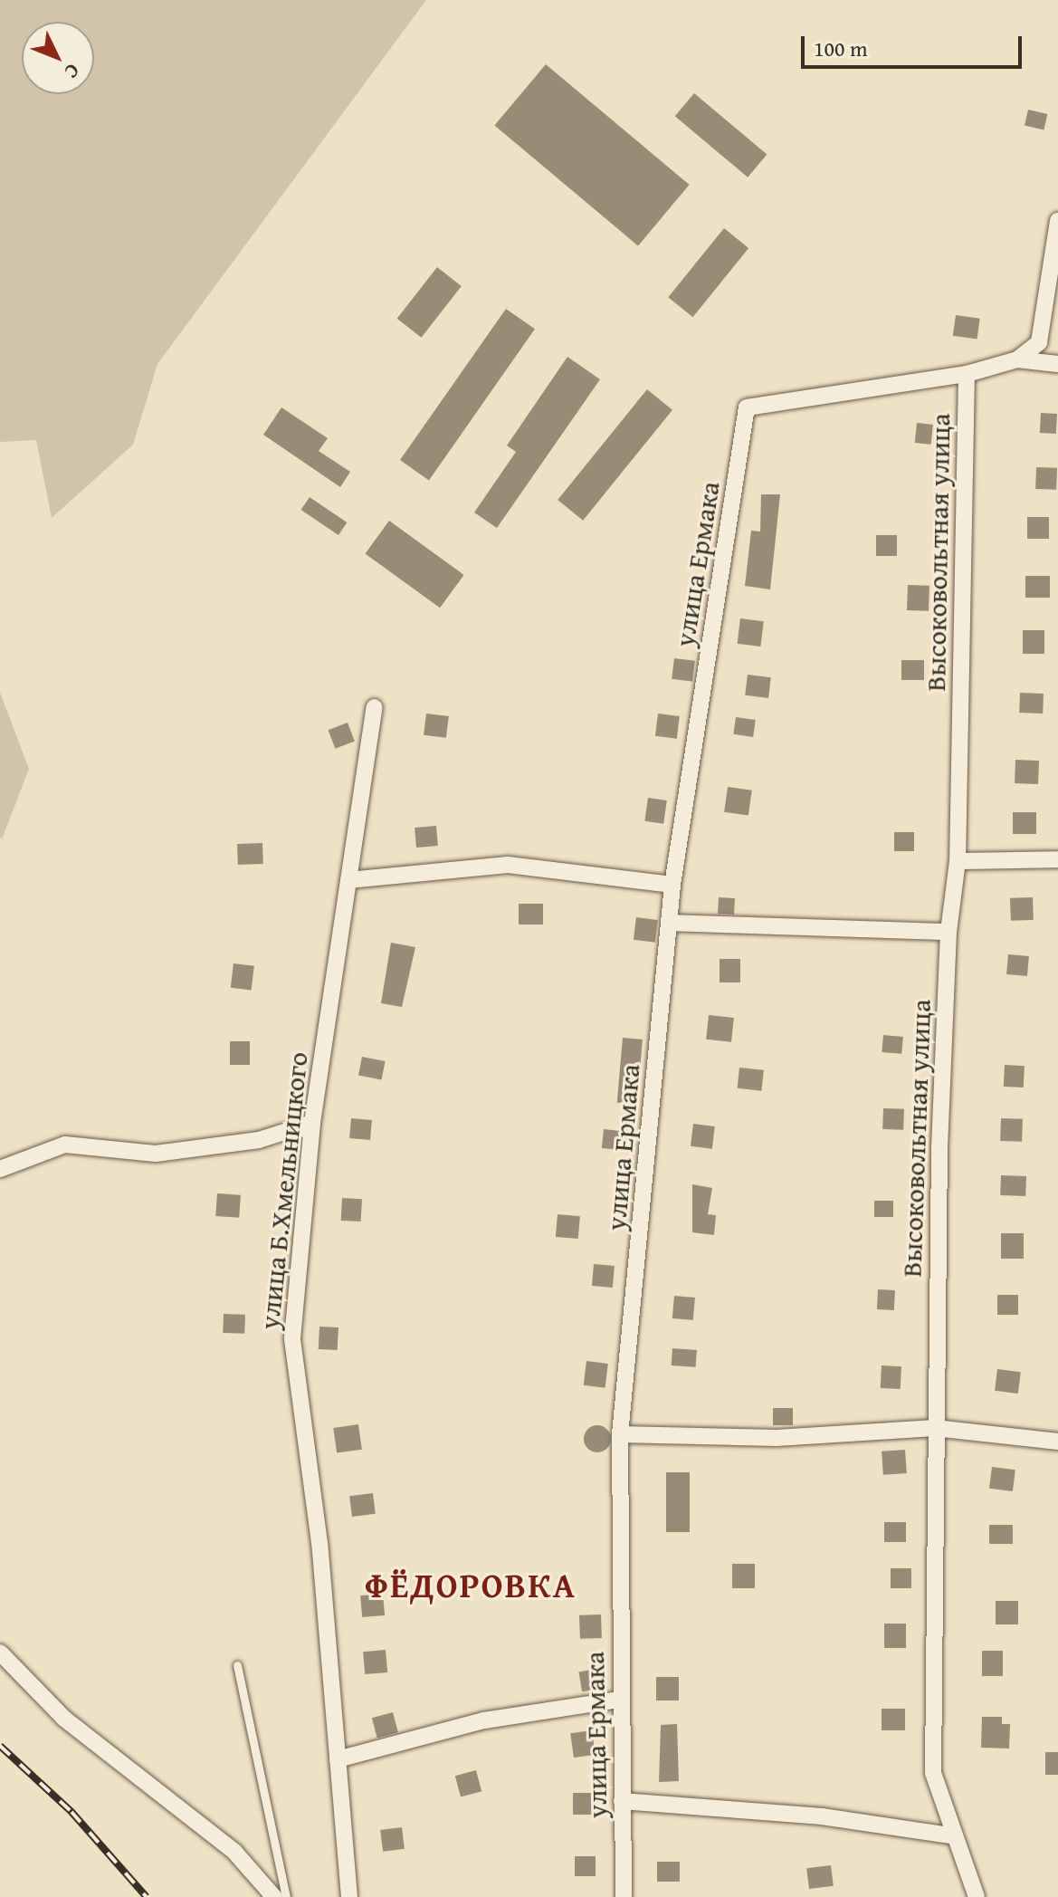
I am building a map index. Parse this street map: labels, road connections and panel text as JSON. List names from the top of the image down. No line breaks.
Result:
{"streets":{"street":["Высоковольтная улица","улица Ермака","улица Б.Хмельницкого"]},"crossings":[["Высоковольтная улица","улица Ермака"]],"districts":["ФЁДОРОВКА"],"scale_bar":"100 m","north":"bottom right"}
